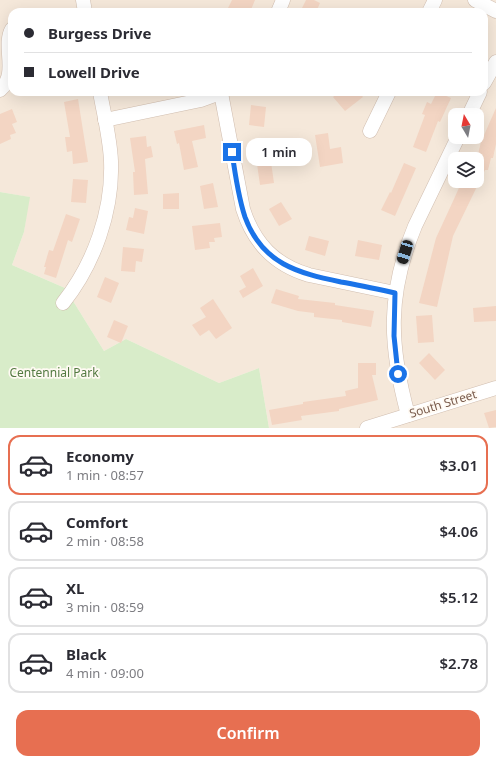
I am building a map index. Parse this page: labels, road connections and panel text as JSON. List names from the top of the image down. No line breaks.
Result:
{"streets":{"street":["South Street"]},"parks":["Centennial Park"],"north":"top","page":{"banner":["Burgess Drive","Lowell Drive"],"bubble":"1 min","list":[{"name":"Economy","note":"1 min · 08:57","value":"$3.01"},{"name":"Comfort","note":"2 min · 08:58","value":"$4.06"},{"name":"XL","note":"3 min · 08:59","value":"$5.12"},{"name":"Black","note":"4 min · 09:00","value":"$2.78"}],"buttons":"Confirm"}}
